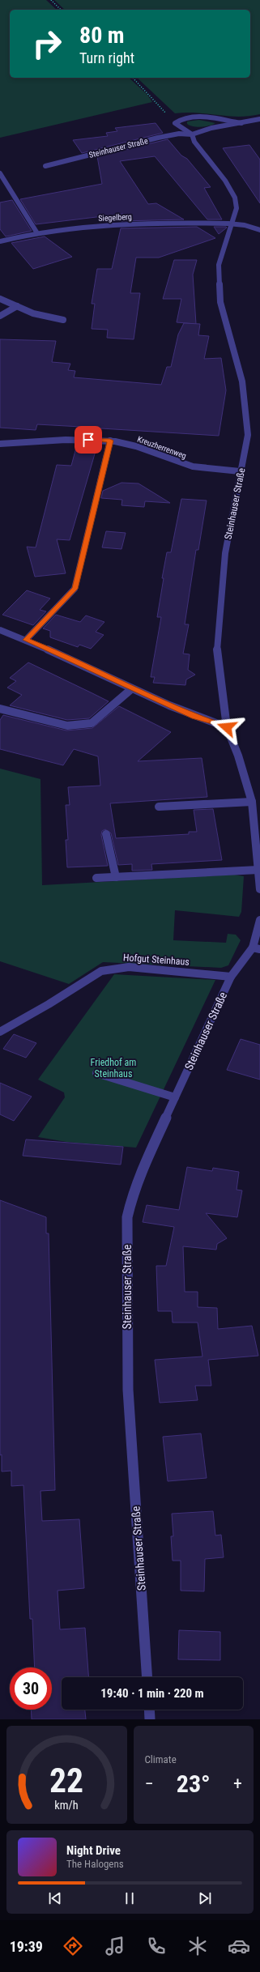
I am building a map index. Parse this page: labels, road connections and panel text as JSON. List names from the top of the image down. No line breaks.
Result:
{"streets":{"street":["Steinhauser Straße","Siegelberg","Kreuzherrenweg","Hofgut Steinhaus"]},"crossings":[["Steinhauser Straße","Siegelberg"],["Steinhauser Straße","Kreuzherrenweg"],["Steinhauser Straße","Hofgut Steinhaus"]],"parks":["Friedhof am Steinhaus"],"page":{"turn":["80 m","Turn right"],"limit":"30","trip":"19:40 · 1 min · 220 m","tile":"Climate","heat":["−","23°","+"],"song":["Night Drive","The Halogens"],"tabs":"19:39","gauge":["22","km/h"]}}
